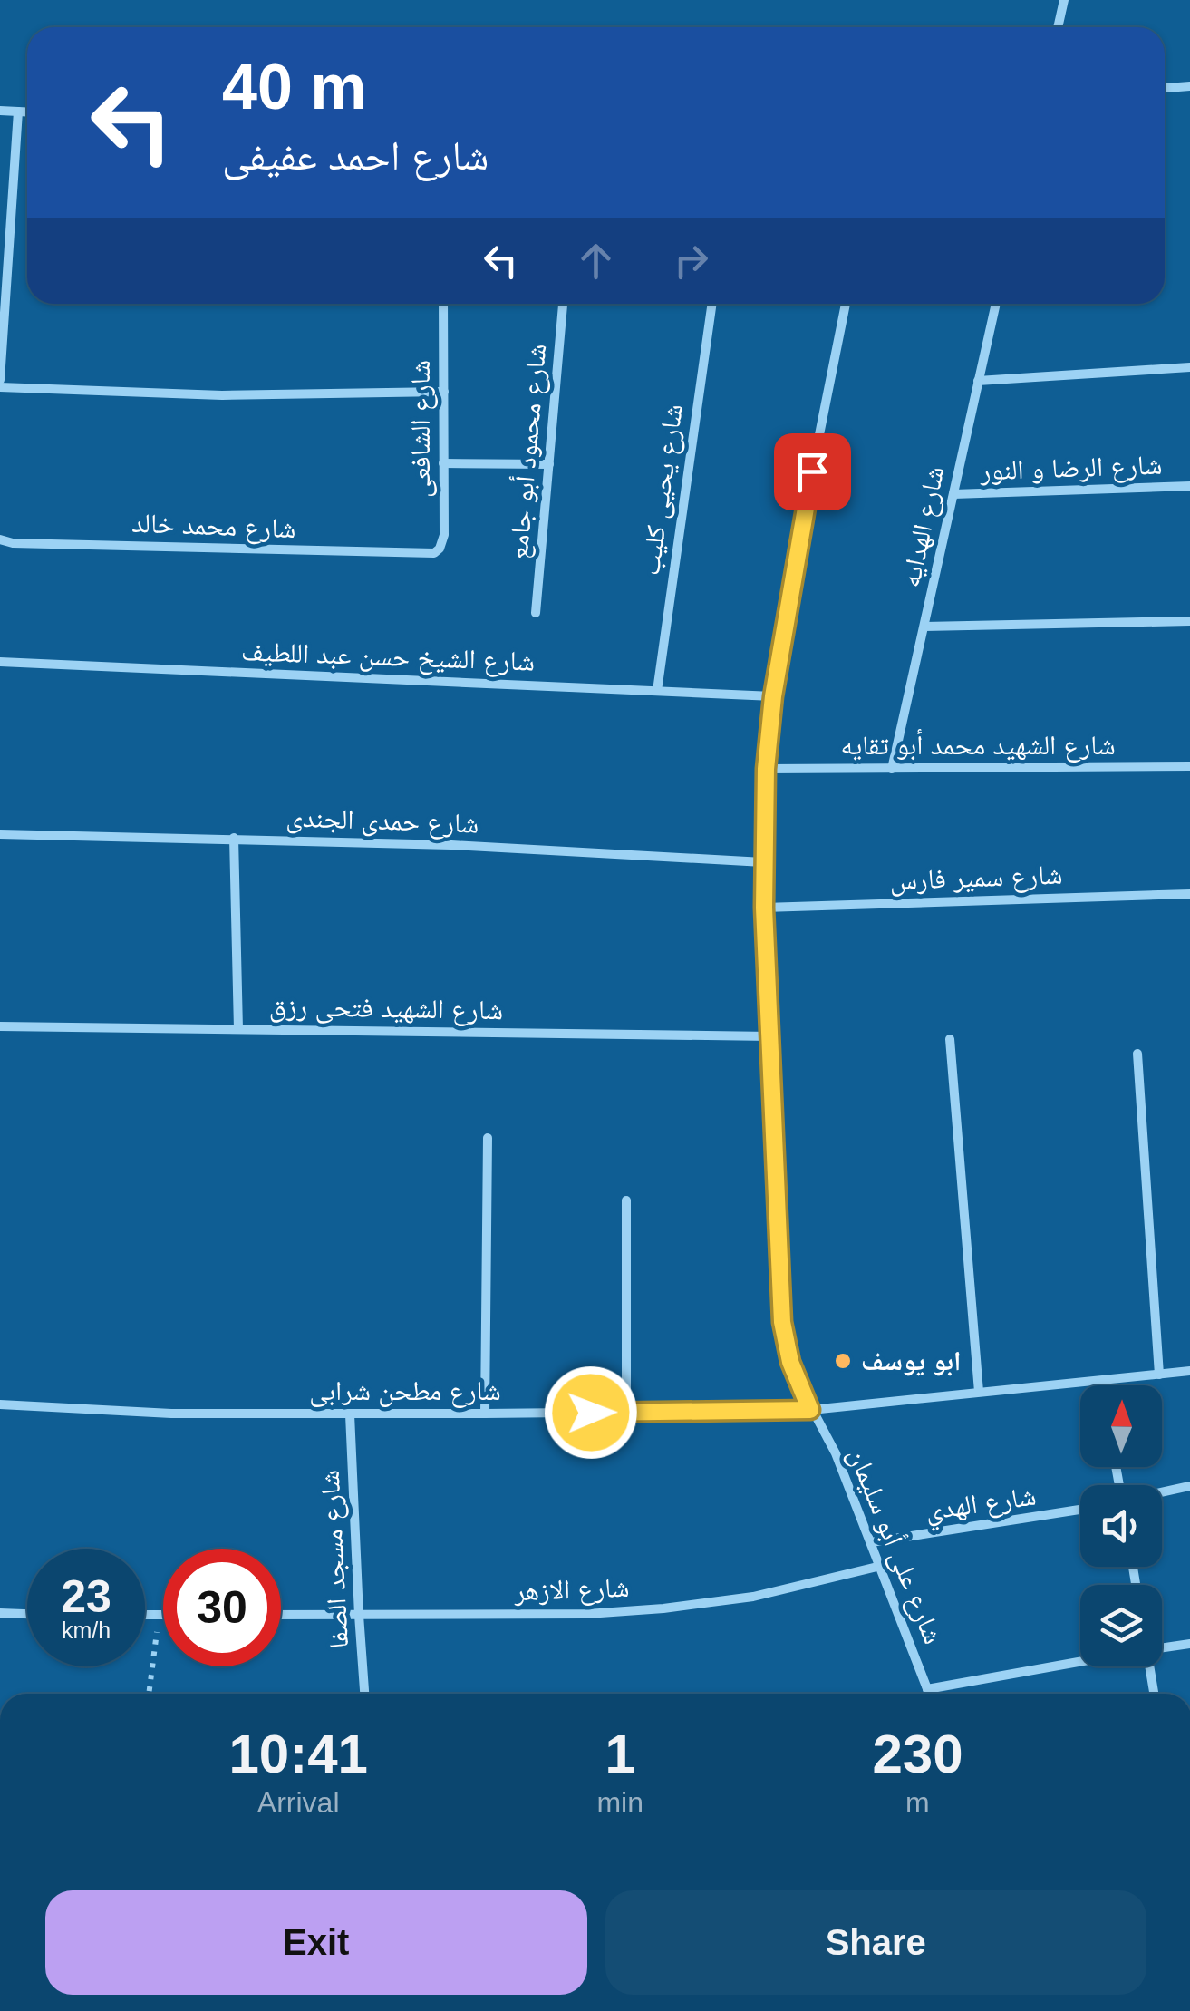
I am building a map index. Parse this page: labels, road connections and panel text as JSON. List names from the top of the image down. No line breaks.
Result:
{"streets":{"street":["شارع الشافعى","شارع محمود أبو جامع","شارع الرضا و النور","شارع يحيى كليب","شارع محمد خالد","شارع الهدايه","شارع الشيخ حسن عبد اللطيف","شارع الشهيد محمد أبو تقايه","شارع حمدى الجندى","شارع سمير فارس","شارع الشهيد فتحى رزق","شارع مطحن شرابى","شارع الهدي","شارع على أبو سليمان","شارع مسجد الصفا","شارع الازهر"]},"crossings":[["شارع الشافعى","شارع محمد خالد"],["شارع الرضا و النور","شارع الهدايه"],["شارع يحيى كليب","شارع الشيخ حسن عبد اللطيف"],["شارع الهدايه","شارع الشهيد محمد أبو تقايه"],["شارع الشيخ حسن عبد اللطيف","شارع على أبو سليمان"],["شارع الشهيد محمد أبو تقايه","شارع على أبو سليمان"],["شارع حمدى الجندى","شارع على أبو سليمان"],["شارع سمير فارس","شارع على أبو سليمان"],["شارع الشهيد فتحى رزق","شارع على أبو سليمان"],["شارع مطحن شرابى","شارع على أبو سليمان"],["شارع مطحن شرابى","شارع مسجد الصفا"],["شارع الهدي","شارع على أبو سليمان"],["شارع على أبو سليمان","شارع الازهر"],["شارع مسجد الصفا","شارع الازهر"]],"places":["ابو يوسف"],"north":"top","page":{"turn":["40 m","شارع احمد عفيفى"],"speed":"23 km/h","limit":"30","eta":["10:41","Arrival","1","min","230","m"],"buttons":["Exit","Share"]}}
